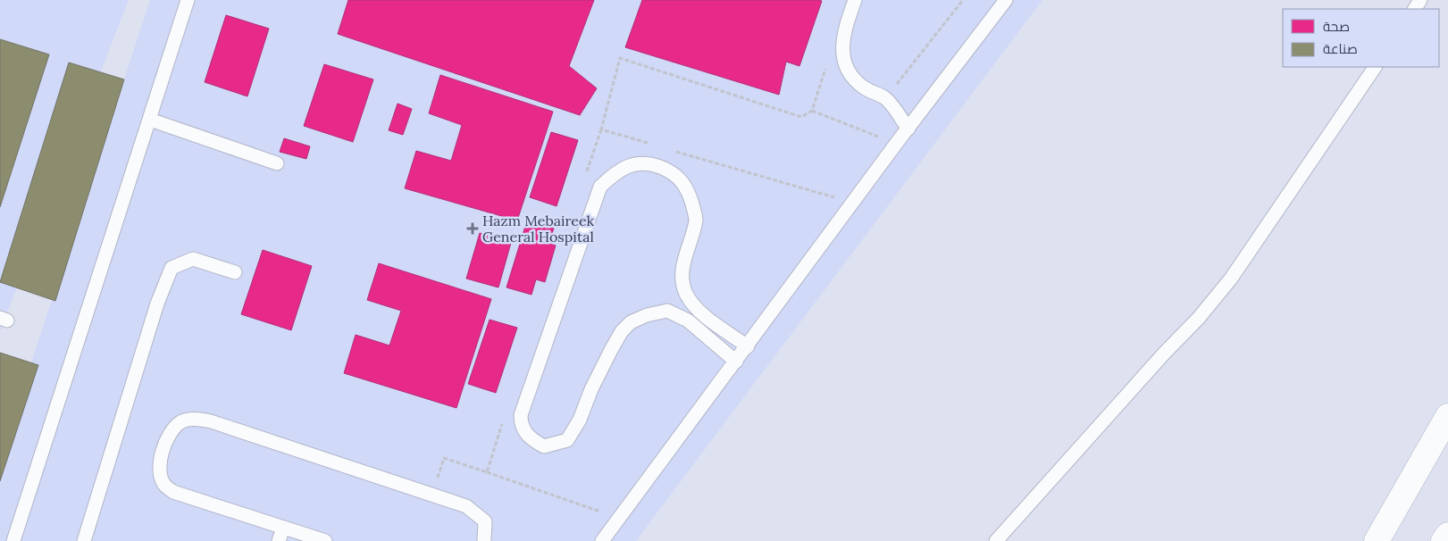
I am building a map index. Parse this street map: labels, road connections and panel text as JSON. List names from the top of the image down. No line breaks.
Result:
{"places":{"health":["Hazm Mebaireek General Hospital"]},"legend":["صحة","صناعة"]}
